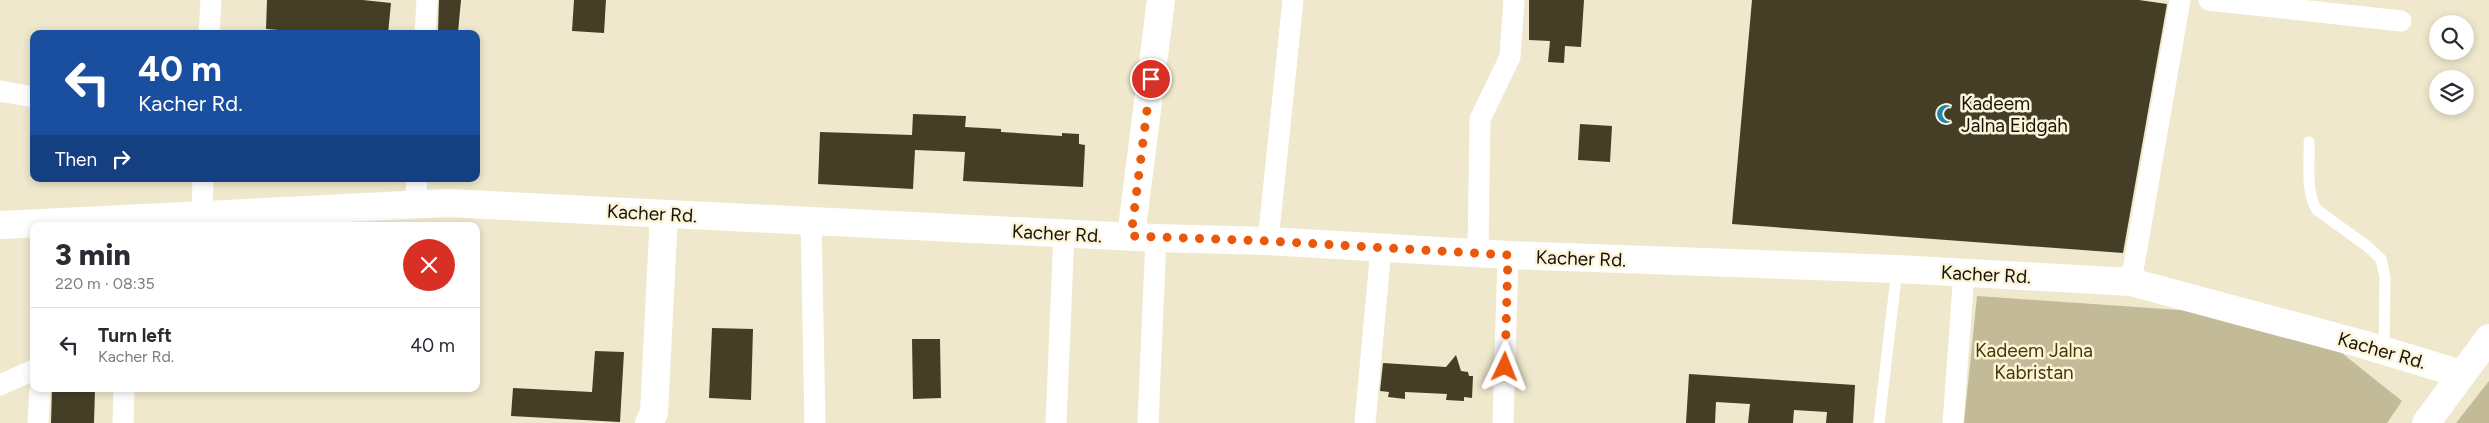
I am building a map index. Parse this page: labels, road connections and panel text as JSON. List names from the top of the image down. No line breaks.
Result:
{"streets":{"main road":["Kacher Rd."]},"parks":["Kadeem Jalna Kabristan"],"places":{"mosque":["Kadeem Jalna Eidgah"]},"page":{"turn":["40 m","Kacher Rd."],"then":"Then","heading":["3 min","220 m · 08:35"],"list":[{"name":"Turn left","note":"Kacher Rd.","value":"40 m"}]}}
